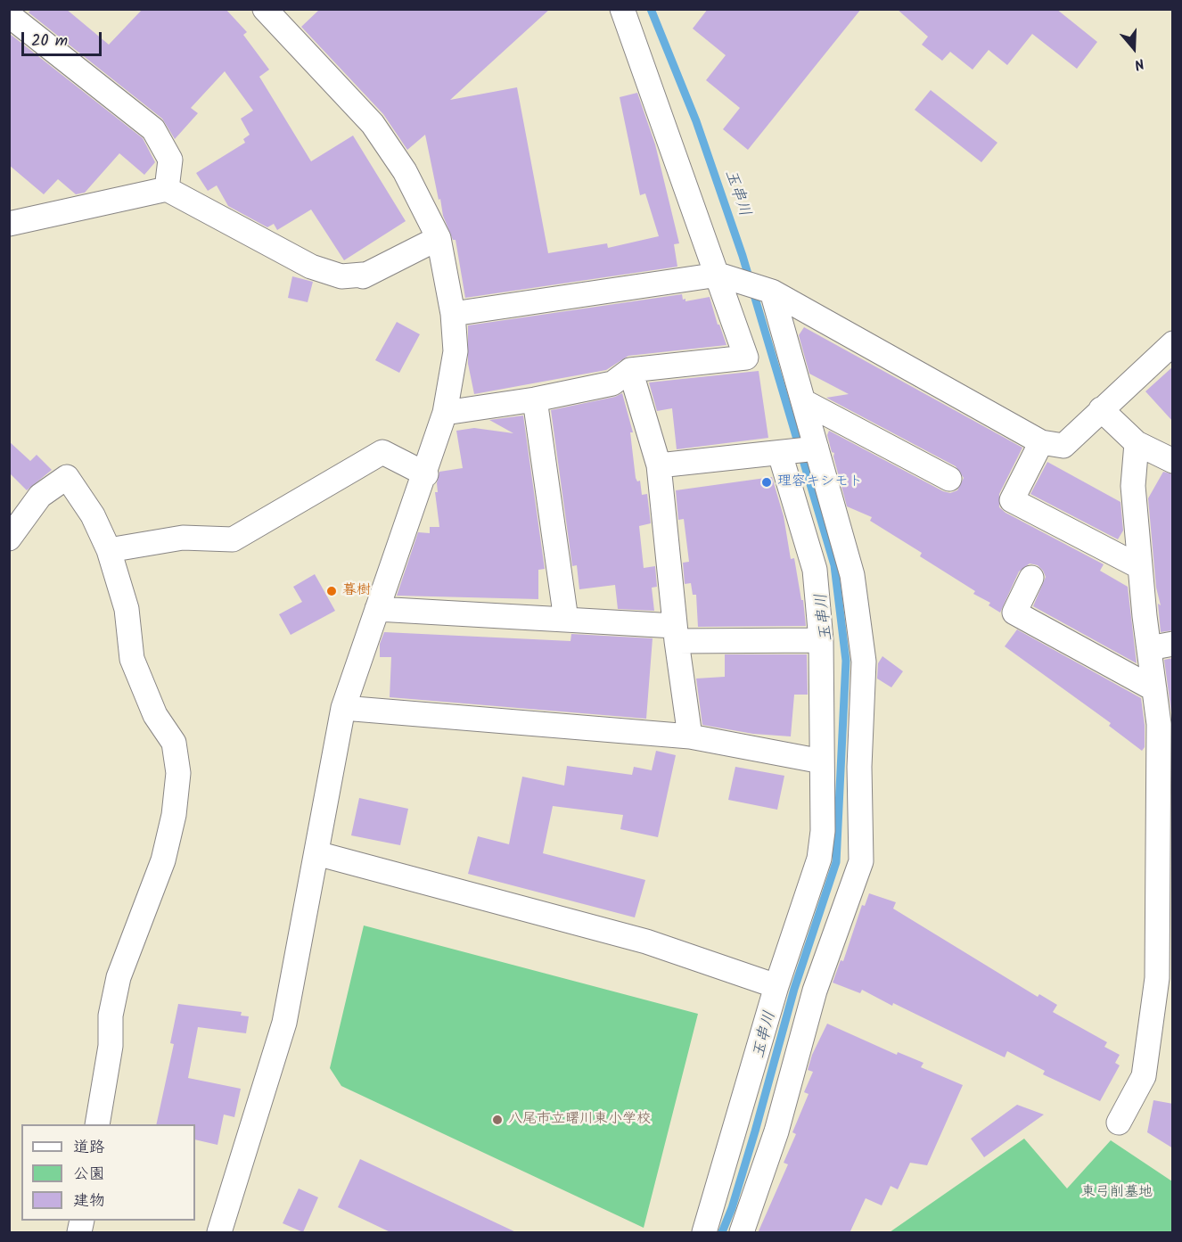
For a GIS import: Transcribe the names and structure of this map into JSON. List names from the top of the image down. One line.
{"water":["玉串川"],"parks":["東弓削墓地"],"places":["理容キシモト","暮樹","八尾市立曙川東小学校"],"legend":["道路","公園","建物"],"scale_bar":"20 m","north":"bottom"}
